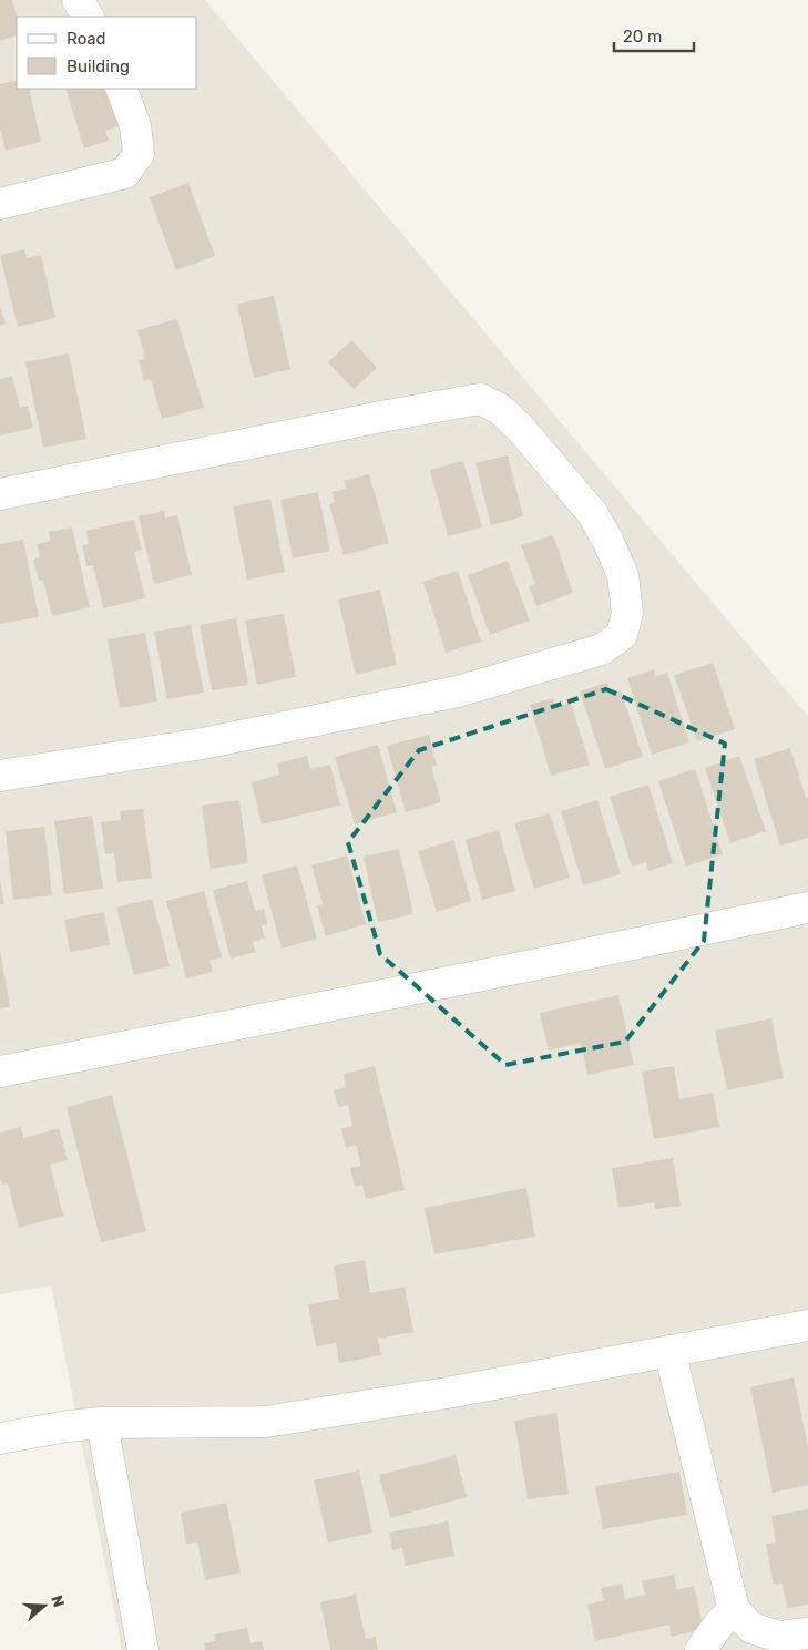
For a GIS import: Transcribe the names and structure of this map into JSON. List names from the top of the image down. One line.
{"legend":["Road","Building"],"scale_bar":"20 m","north":"right"}
